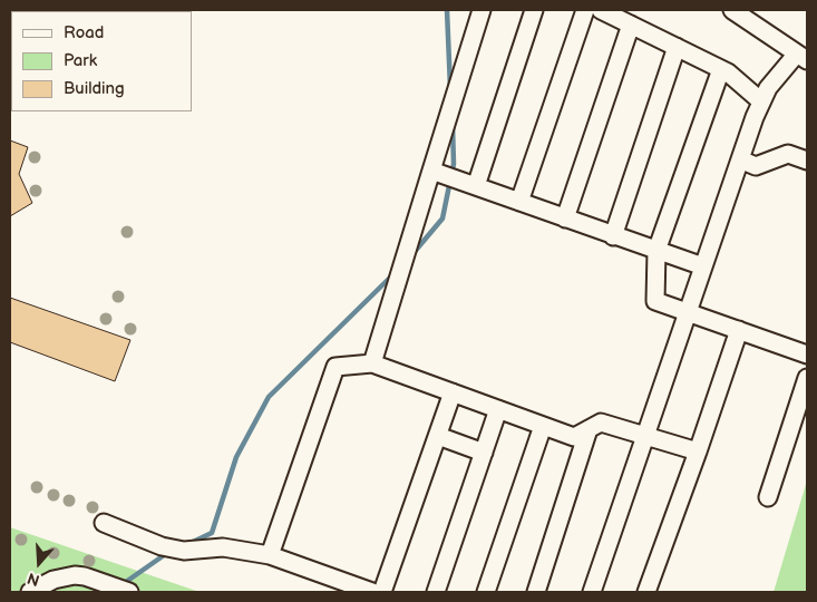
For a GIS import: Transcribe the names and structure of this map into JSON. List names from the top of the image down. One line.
{"legend":["Road","Park","Building"],"north":"bottom"}
